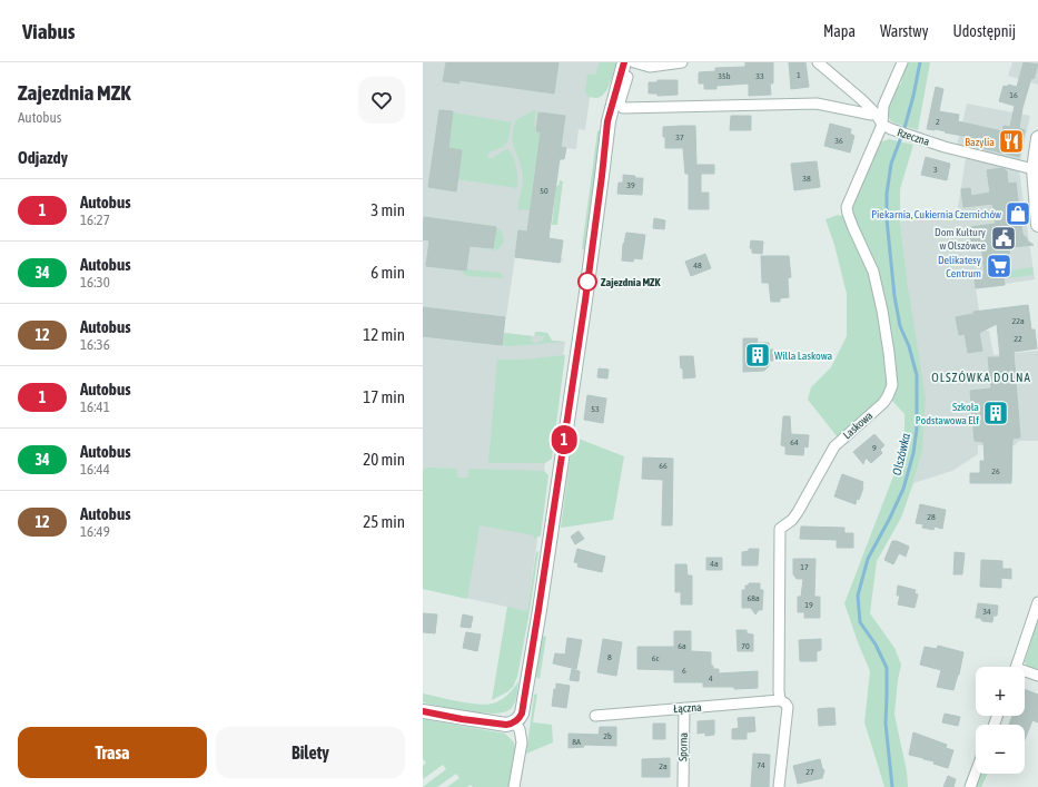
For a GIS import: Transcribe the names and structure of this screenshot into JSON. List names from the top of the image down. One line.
{"streets":{"street":["Rzeczna","Laskowa","Łączna","Sporna"]},"crossings":[["Rzeczna","Laskowa"],["Laskowa","Łączna"],["Łączna","Sporna"]],"districts":["OLSZÓWKA DOLNA"],"water":["Olszówka"],"places":{"restaurant":["Bazylia"],"shop":["Piekarnia, Cukiernia Czernichów"],"public building":["Dom Kultury w Olszówce"],"supermarket":["Delikatesy Centrum"],"other":["Zajezdnia MZK"],"building":["Willa Laskowa","Szkoła Podstawowa Elf"]},"lines":["bus line 1"],"house_numbers":["1","35b","33","16","2","37","36","3","38","39","50","48","22a","22","53","64","9","66","26","28","4a","17","68a","19","34","6a","70","8","6c","6","4","2b","8A","74","2a","27"],"page":{"header":"Viabus","nav":["Mapa","Warstwy","Udostępnij"],"heading":[["Zajezdnia MZK","Autobus"],"Odjazdy"],"on_map":"1","list":[{"mark":"1","name":"Autobus","note":"16:27","value":"3 min"},{"mark":"34","name":"Autobus","note":"16:30","value":"6 min"},{"mark":"12","name":"Autobus","note":"16:36","value":"12 min"},{"mark":"1","name":"Autobus","note":"16:41","value":"17 min"},{"mark":"34","name":"Autobus","note":"16:44","value":"20 min"},{"mark":"12","name":"Autobus","note":"16:49","value":"25 min"}],"map_buttons":["+","−"],"buttons":["Trasa","Bilety"]}}
